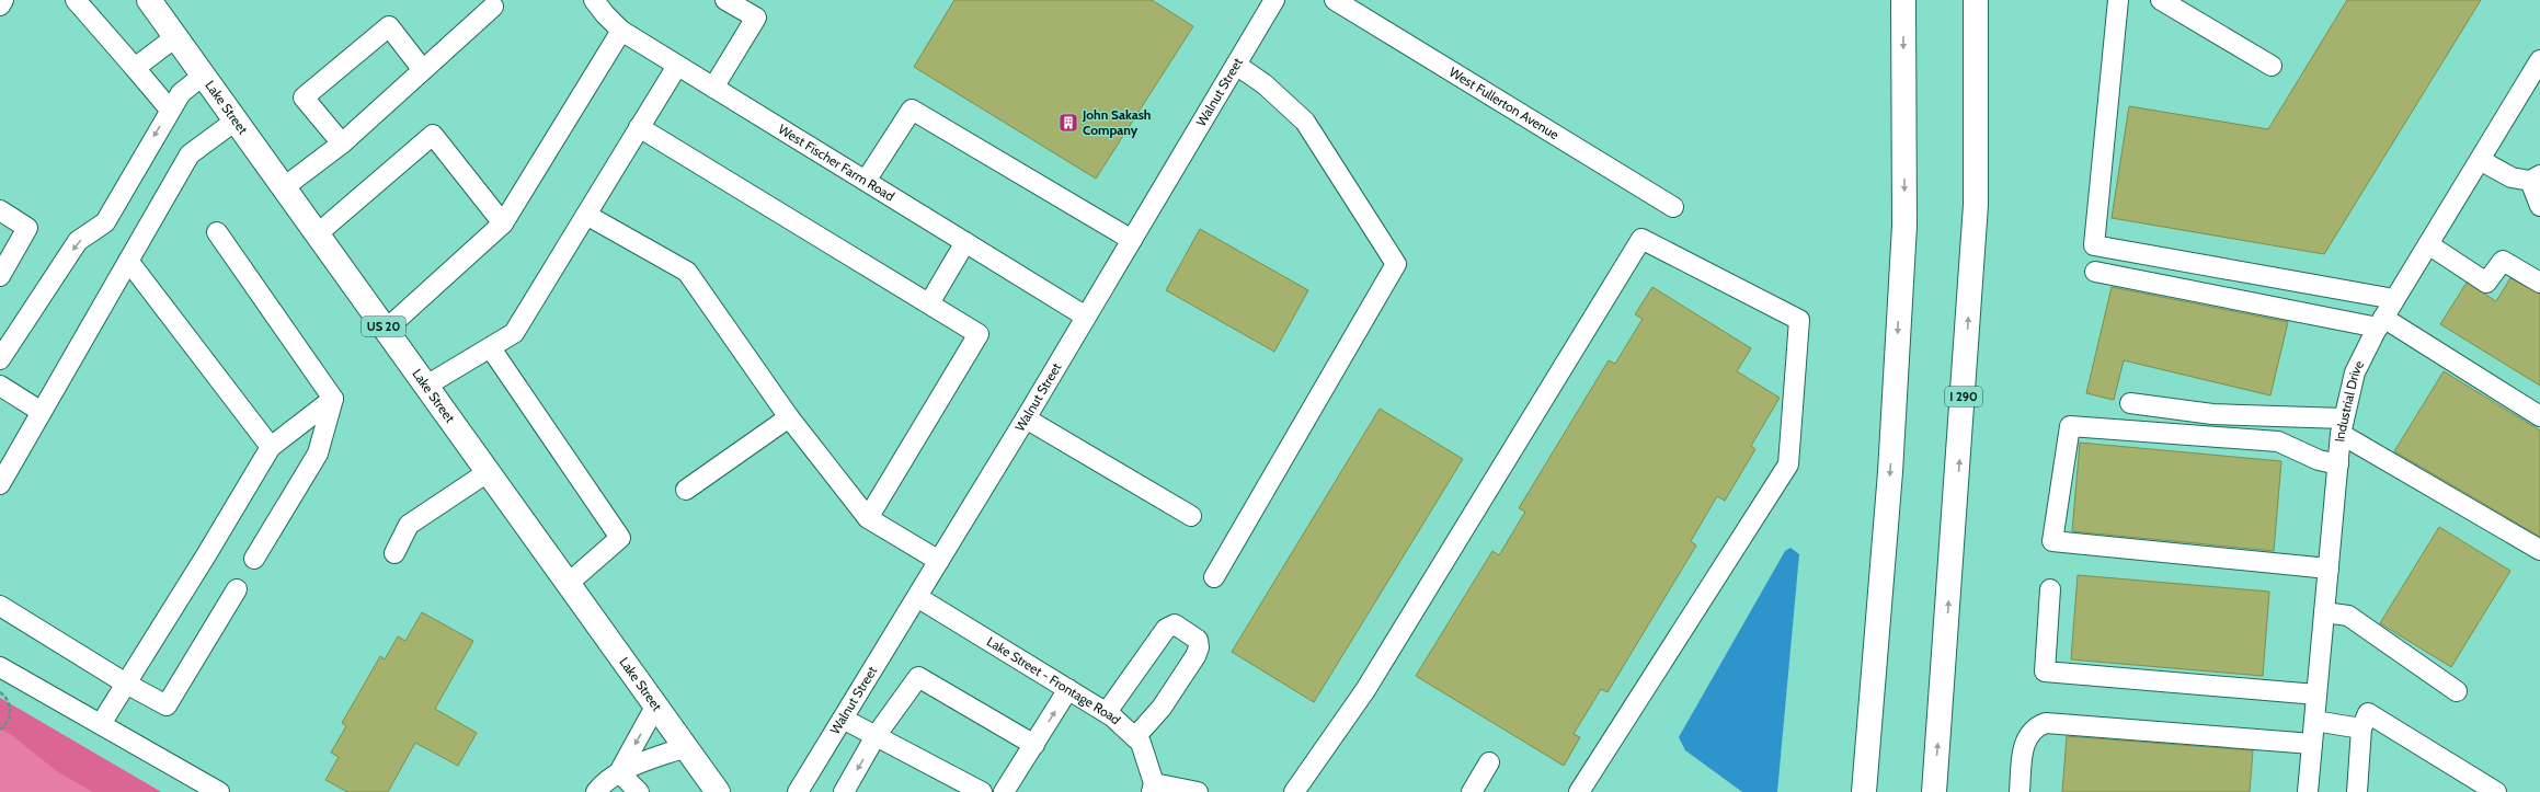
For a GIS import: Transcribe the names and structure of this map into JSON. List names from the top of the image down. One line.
{"streets":{"main road":["Lake Street","US 20","I 290"],"street":["Walnut Street","West Fullerton Avenue","West Fischer Farm Road","Industrial Drive","Lake Street - Frontage Road"]},"crossings":[["Walnut Street","West Fischer Farm Road"],["Walnut Street","Lake Street - Frontage Road"]],"places":{"building":["John Sakash Company"]}}
